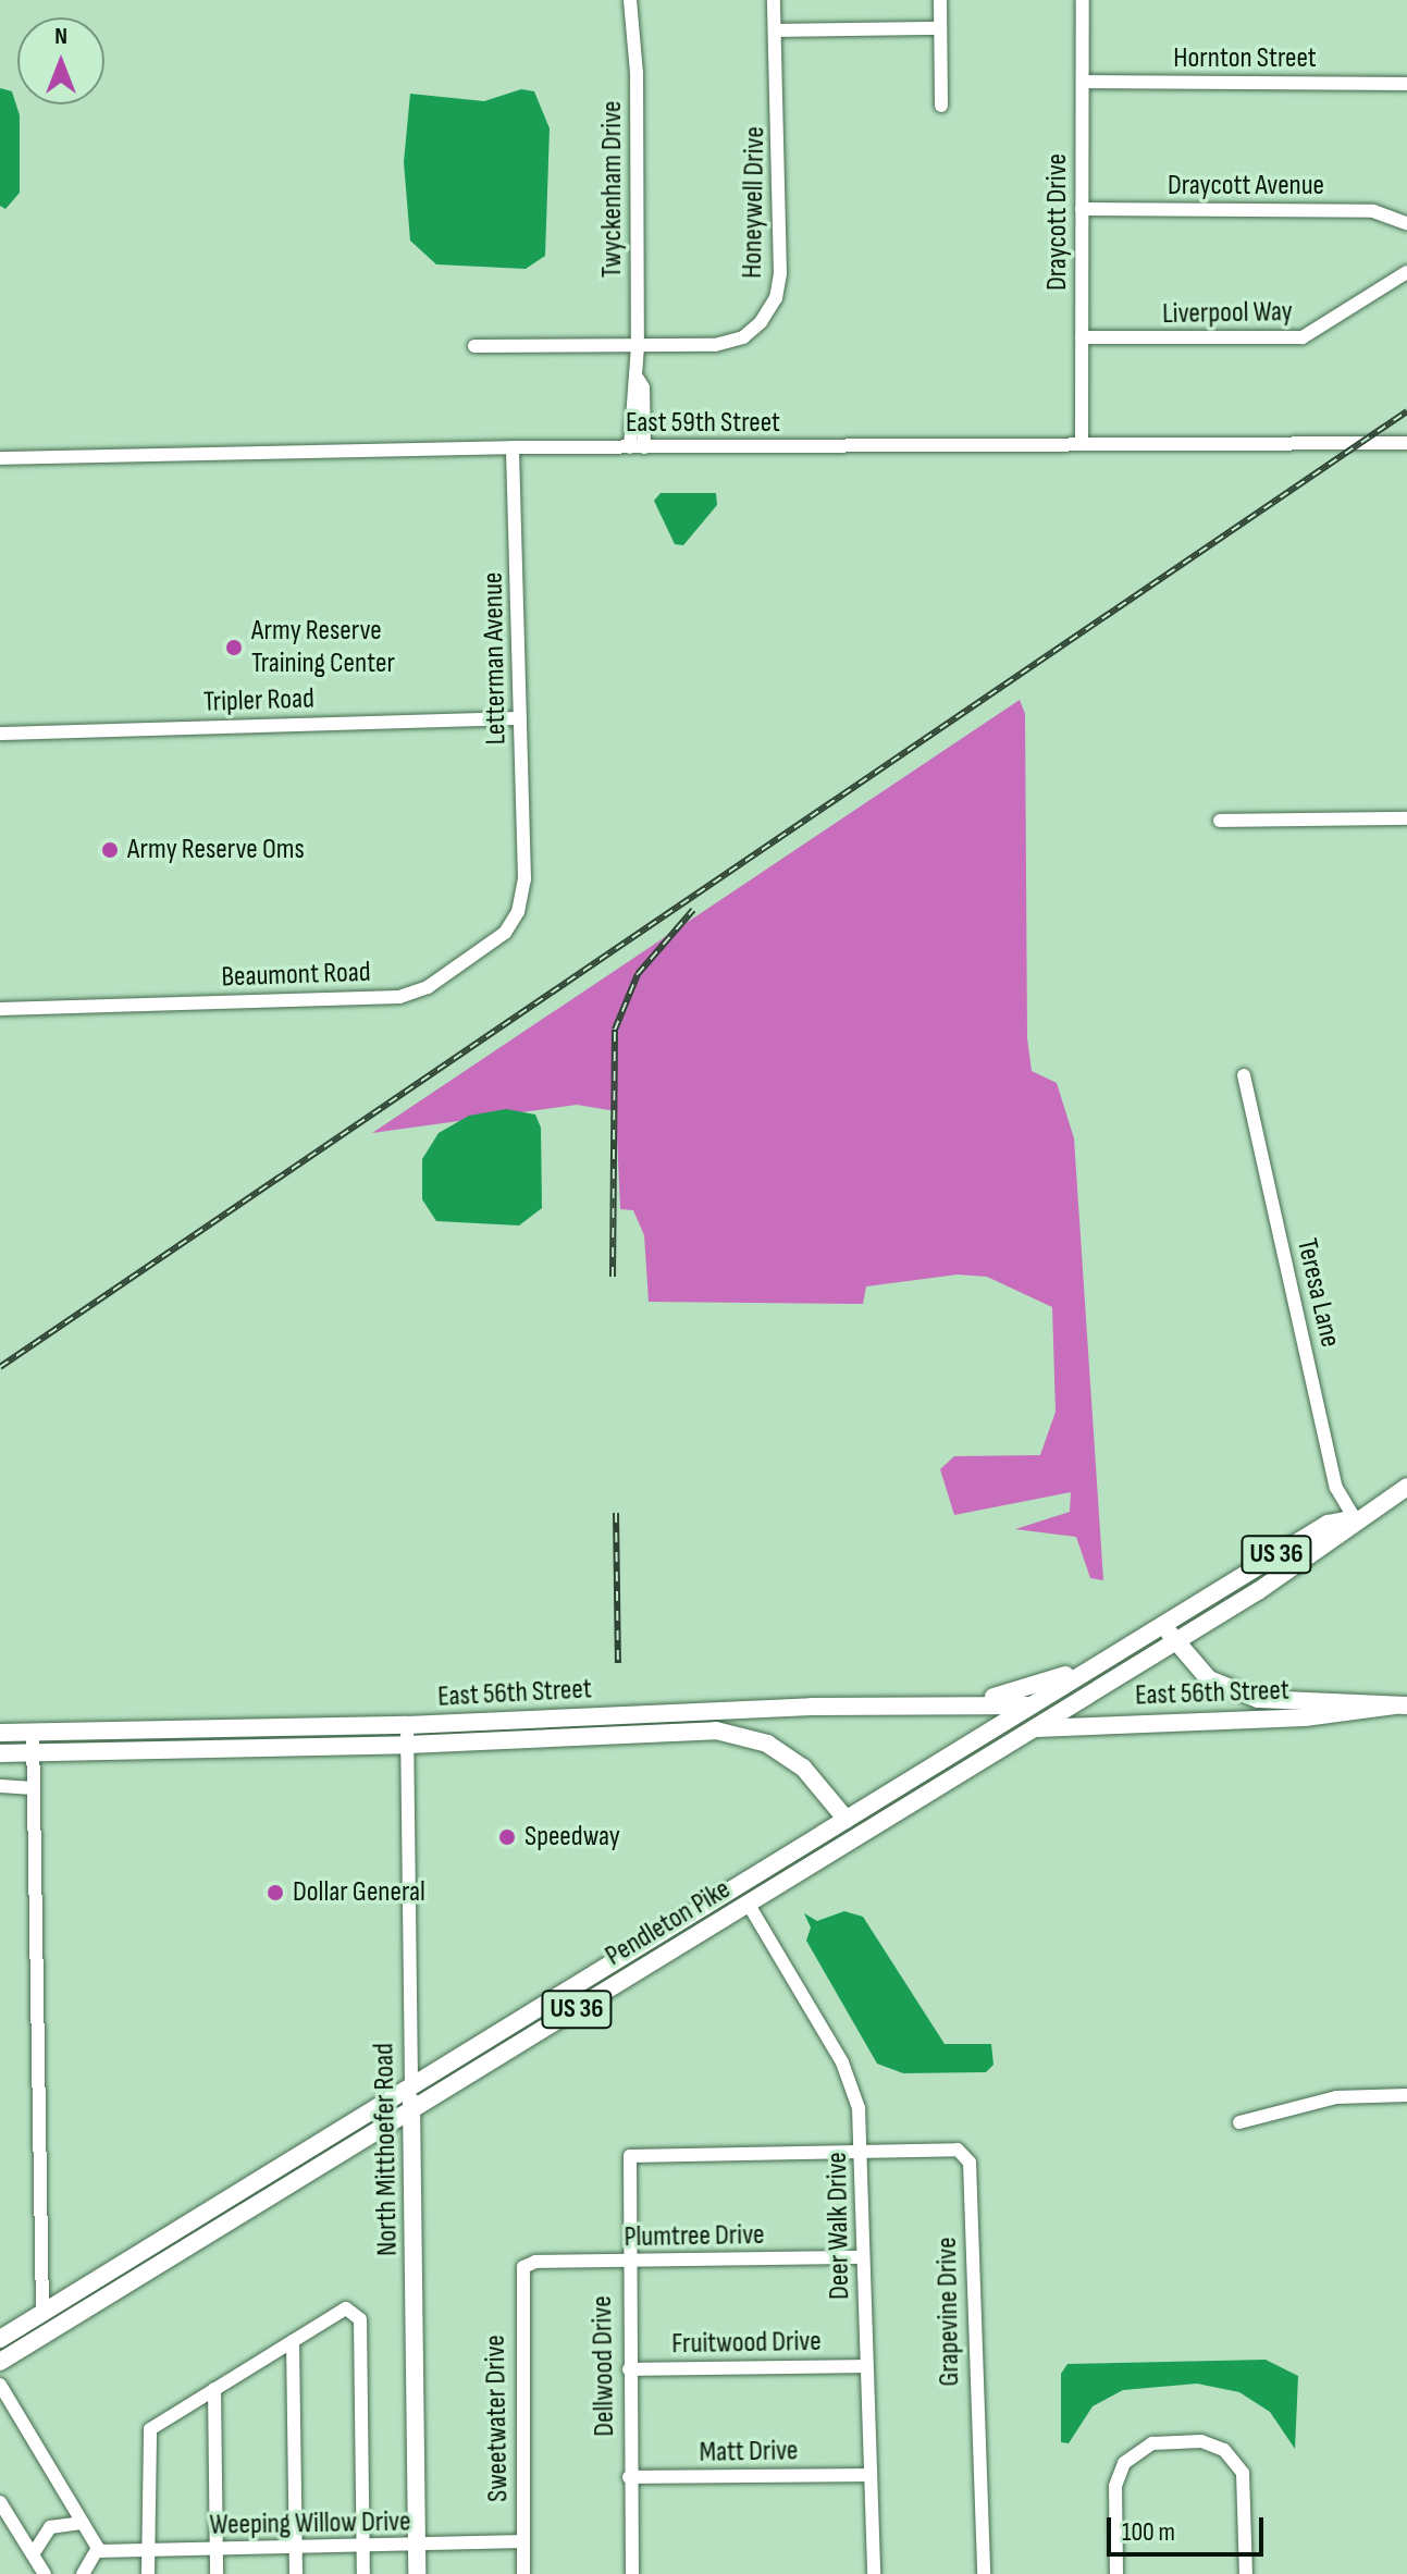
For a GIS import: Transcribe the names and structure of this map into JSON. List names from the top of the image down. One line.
{"streets":{"main road":["US 36","East 56th Street","Pendleton Pike","North Mitthoefer Road"],"street":["Hornton Street","Draycott Avenue","Twyckenham Drive","Honeywell Drive","Draycott Drive","Liverpool Way","East 59th Street","Letterman Avenue","Tripler Road","Beaumont Road","Teresa Lane","Deer Walk Drive","Plumtree Drive","Grapevine Drive","Fruitwood Drive","Dellwood Drive","Sweetwater Drive","Matt Drive","Weeping Willow Drive"]},"crossings":[["Hornton Street","Draycott Drive"],["Draycott Avenue","Draycott Drive"],["Twyckenham Drive","Honeywell Drive"],["Twyckenham Drive","East 59th Street"],["Draycott Drive","Liverpool Way"],["Draycott Drive","East 59th Street"],["East 59th Street","Letterman Avenue"],["Letterman Avenue","Tripler Road"],["Letterman Avenue","Beaumont Road"],["Teresa Lane","Pendleton Pike"],["East 56th Street","Pendleton Pike"],["East 56th Street","North Mitthoefer Road"],["Pendleton Pike","North Mitthoefer Road"],["Pendleton Pike","Deer Walk Drive"],["North Mitthoefer Road","Weeping Willow Drive"],["Deer Walk Drive","Plumtree Drive"],["Deer Walk Drive","Grapevine Drive"],["Deer Walk Drive","Fruitwood Drive"],["Deer Walk Drive","Matt Drive"],["Plumtree Drive","Dellwood Drive"],["Plumtree Drive","Sweetwater Drive"],["Grapevine Drive","Dellwood Drive"],["Fruitwood Drive","Dellwood Drive"],["Dellwood Drive","Matt Drive"],["Sweetwater Drive","Weeping Willow Drive"]],"places":["Army Reserve Training Center","Army Reserve Oms","Speedway","Dollar General"],"scale_bar":"100 m","north":"top"}
